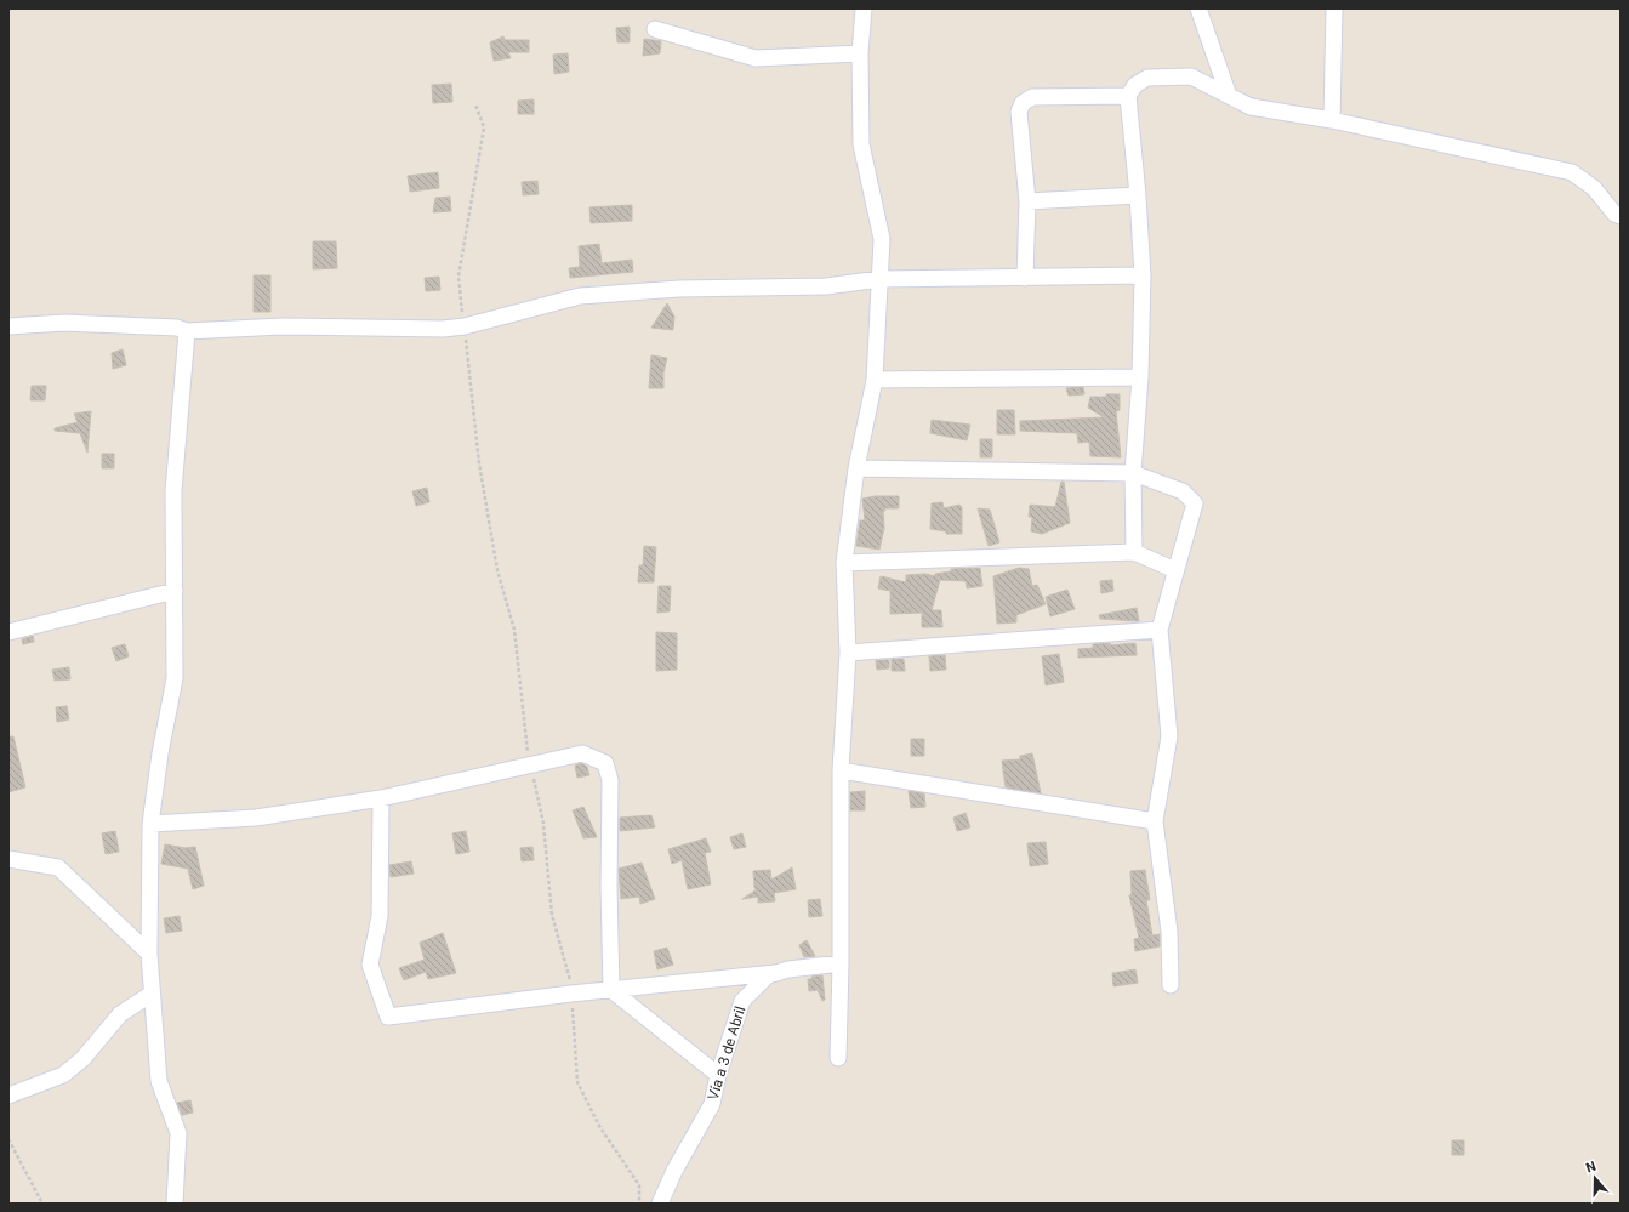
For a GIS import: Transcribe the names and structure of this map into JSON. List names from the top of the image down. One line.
{"streets":{"street":["Vía a 3 de Abril"]},"north":"top"}
